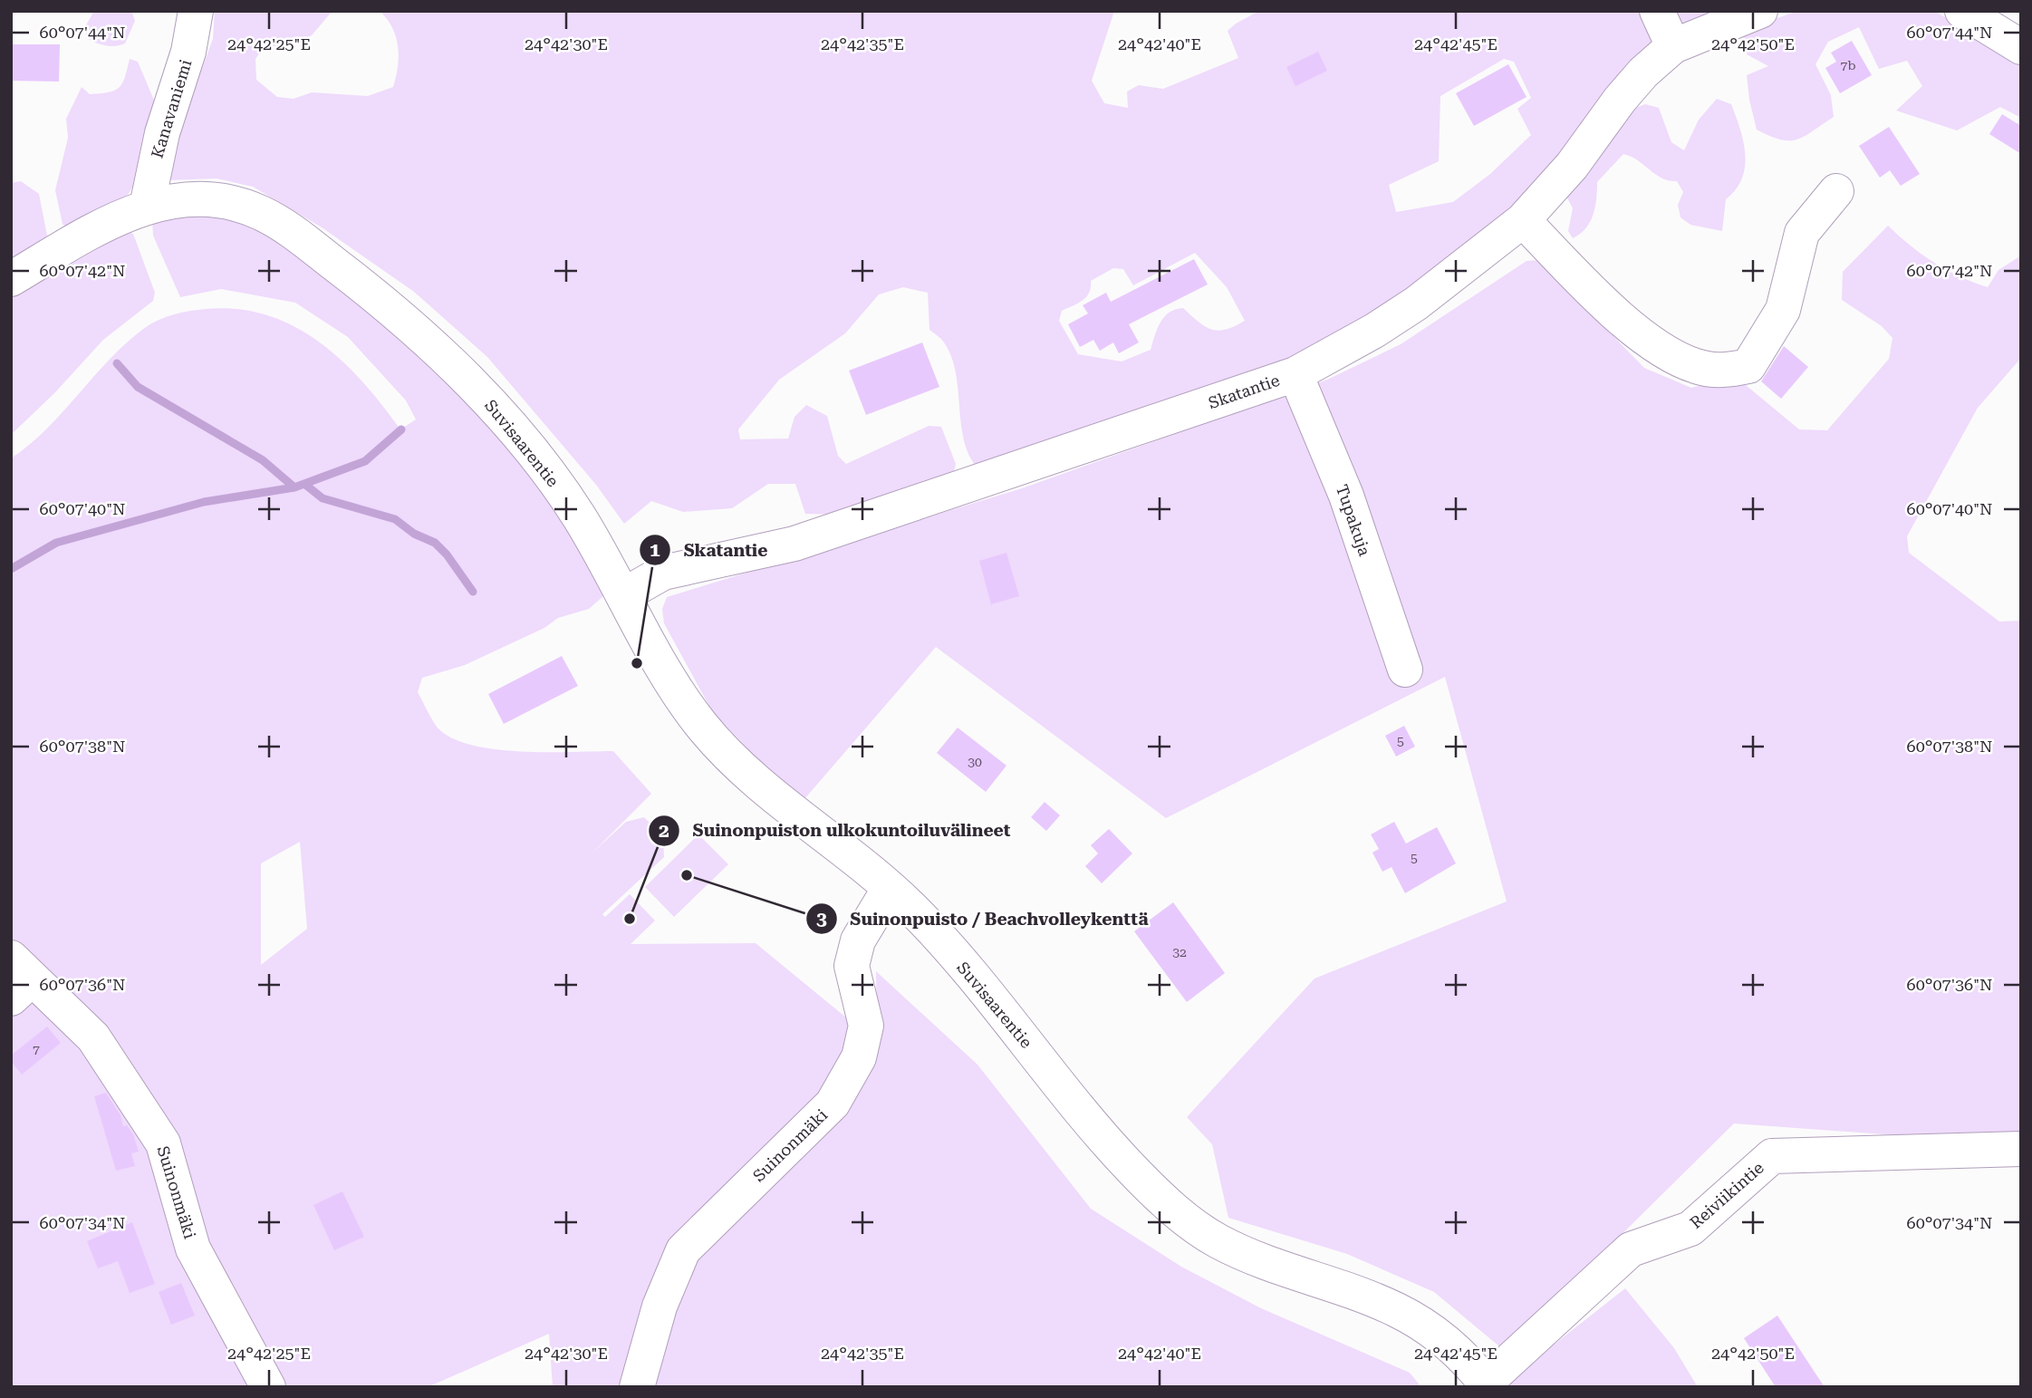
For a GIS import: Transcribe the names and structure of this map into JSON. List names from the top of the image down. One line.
{"streets":{"street":["Kanavaniemi","Skatantie","Suvisaarentie","Tupakuja","Suinonmäki","Reiviikintie"]},"crossings":[["Kanavaniemi","Suvisaarentie"],["Skatantie","Suvisaarentie"],["Skatantie","Tupakuja"],["Suvisaarentie","Suinonmäki"],["Suvisaarentie","Reiviikintie"]],"places":["Skatantie","Suinonpuisto / Beachvolleykenttä","Suinonpuiston ulkokuntoiluvälineet"],"house_numbers":["7b","5","30","5","32","7"],"coordinates":["60°07'44\"N","24°42'25\"E","24°42'30\"E","24°42'35\"E","24°42'40\"E","24°42'45\"E","24°42'50\"E","60°07'42\"N","60°07'40\"N","60°07'38\"N","60°07'36\"N","60°07'34\"N"]}
